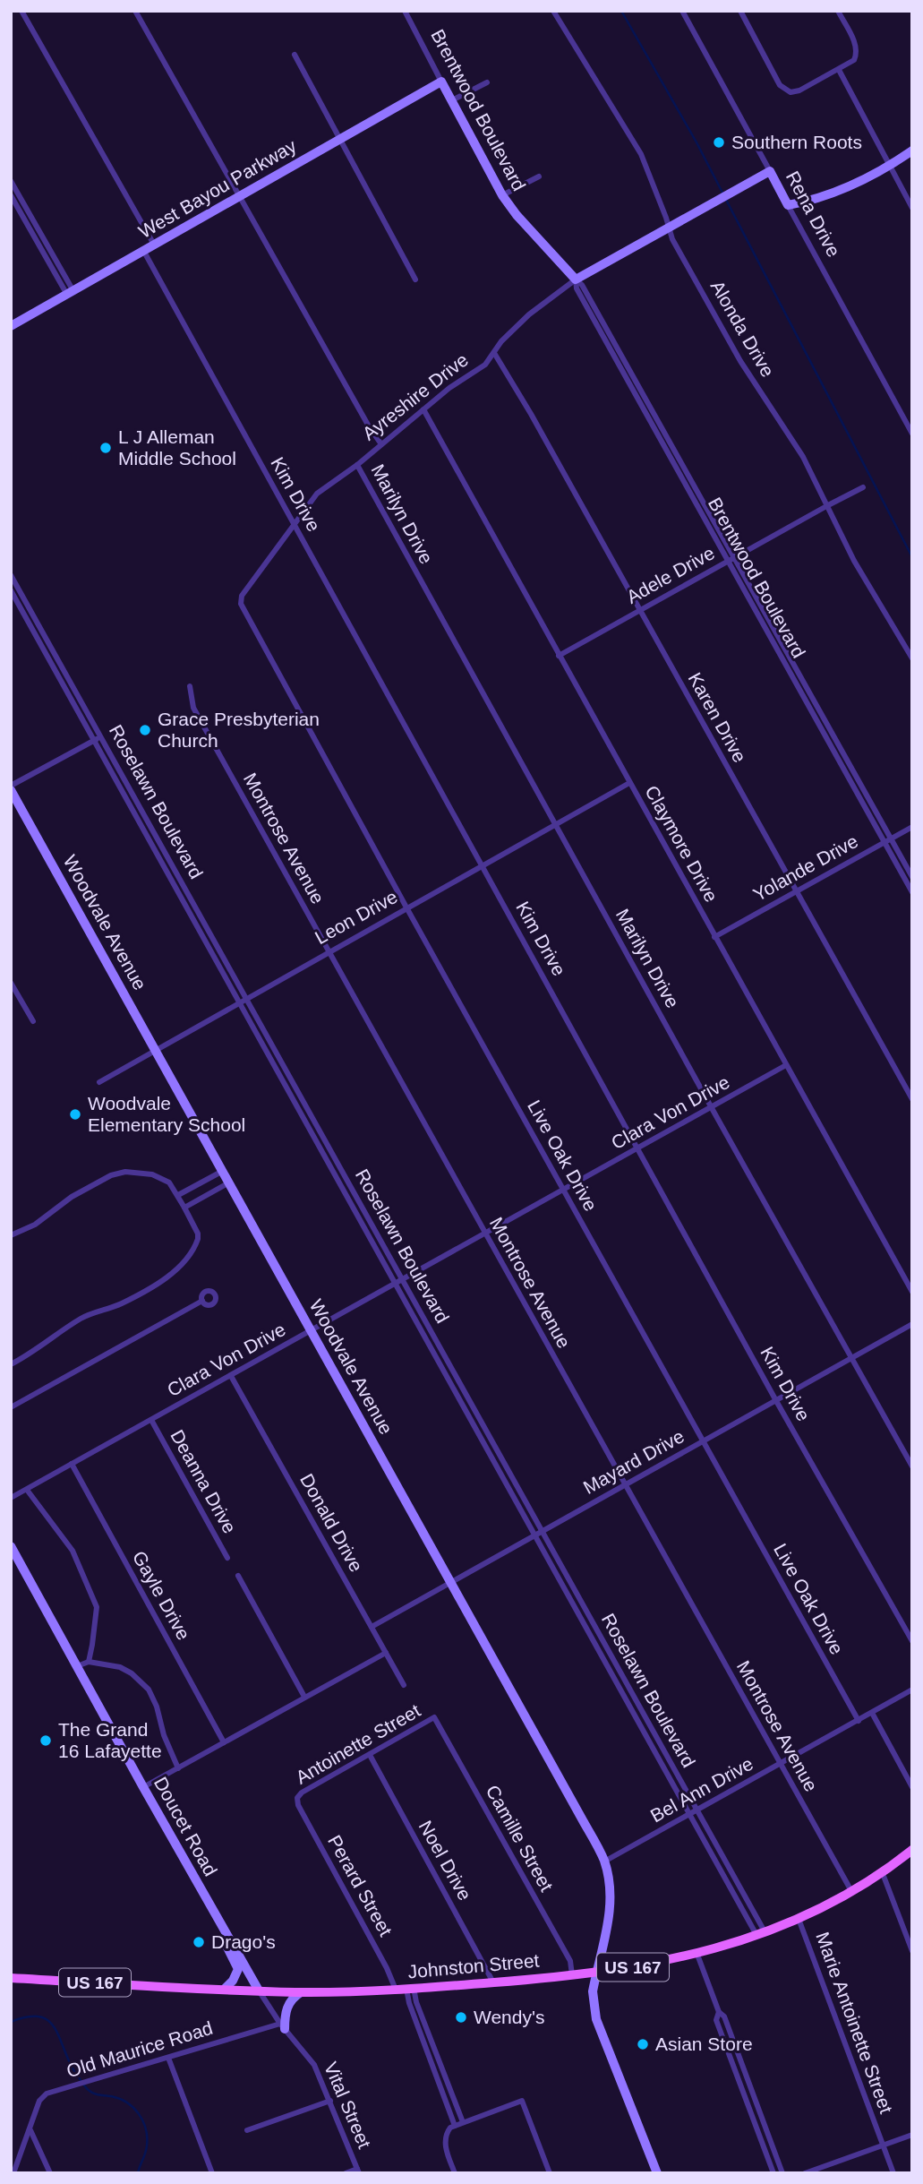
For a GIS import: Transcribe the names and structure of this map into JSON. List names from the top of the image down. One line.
{"streets":{"main road":["Johnston Street","US 167"],"street":["Brentwood Boulevard","West Bayou Parkway","Rena Drive","Alonda Drive","Ayreshire Drive","Kim Drive","Marilyn Drive","Adele Drive","Karen Drive","Roselawn Boulevard","Montrose Avenue","Claymore Drive","Yolande Drive","Leon Drive","Woodvale Avenue","Clara Von Drive","Live Oak Drive","Mayard Drive","Deanna Drive","Donald Drive","Gayle Drive","Antoinette Street","Bel Ann Drive","Doucet Road","Camille Street","Noel Drive","Perard Street","Marie Antoinette Street","Old Maurice Road","Vital Street"]},"crossings":[["Brentwood Boulevard","West Bayou Parkway"],["Brentwood Boulevard","Ayreshire Drive"],["Brentwood Boulevard","Adele Drive"],["Brentwood Boulevard","Yolande Drive"],["West Bayou Parkway","Kim Drive"],["West Bayou Parkway","Marilyn Drive"],["Rena Drive","Ayreshire Drive"],["Alonda Drive","Ayreshire Drive"],["Alonda Drive","Adele Drive"],["Ayreshire Drive","Kim Drive"],["Ayreshire Drive","Marilyn Drive"],["Ayreshire Drive","Karen Drive"],["Ayreshire Drive","Claymore Drive"],["Ayreshire Drive","Live Oak Drive"],["Kim Drive","Leon Drive"],["Kim Drive","Clara Von Drive"],["Kim Drive","Mayard Drive"],["Marilyn Drive","Leon Drive"],["Marilyn Drive","Clara Von Drive"],["Marilyn Drive","Mayard Drive"],["Adele Drive","Karen Drive"],["Adele Drive","Claymore Drive"],["Karen Drive","Yolande Drive"],["Roselawn Boulevard","Leon Drive"],["Roselawn Boulevard","Clara Von Drive"],["Roselawn Boulevard","Mayard Drive"],["Roselawn Boulevard","Bel Ann Drive"],["Roselawn Boulevard","Johnston Street"],["Montrose Avenue","Leon Drive"],["Montrose Avenue","Clara Von Drive"],["Montrose Avenue","Mayard Drive"],["Montrose Avenue","Bel Ann Drive"],["Montrose Avenue","Johnston Street"],["Claymore Drive","Yolande Drive"],["Claymore Drive","Leon Drive"],["Claymore Drive","Clara Von Drive"],["Leon Drive","Woodvale Avenue"],["Leon Drive","Live Oak Drive"],["Woodvale Avenue","Clara Von Drive"],["Woodvale Avenue","Mayard Drive"],["Woodvale Avenue","Bel Ann Drive"],["Woodvale Avenue","Johnston Street"],["Clara Von Drive","Live Oak Drive"],["Clara Von Drive","Deanna Drive"],["Clara Von Drive","Donald Drive"],["Clara Von Drive","Gayle Drive"],["Live Oak Drive","Mayard Drive"],["Live Oak Drive","Bel Ann Drive"],["Mayard Drive","Donald Drive"],["Antoinette Street","Camille Street"],["Antoinette Street","Noel Drive"],["Antoinette Street","Perard Street"],["Doucet Road","Johnston Street"],["Doucet Road","Vital Street"],["Camille Street","Johnston Street"],["Noel Drive","Johnston Street"],["Perard Street","Johnston Street"],["Johnston Street","Marie Antoinette Street"],["Johnston Street","Vital Street"],["Old Maurice Road","Vital Street"]],"places":["Southern Roots","L J Alleman Middle School","Grace Presbyterian Church","Woodvale Elementary School","The Grand 16 Lafayette","Drago's","Wendy's","Asian Store"]}
